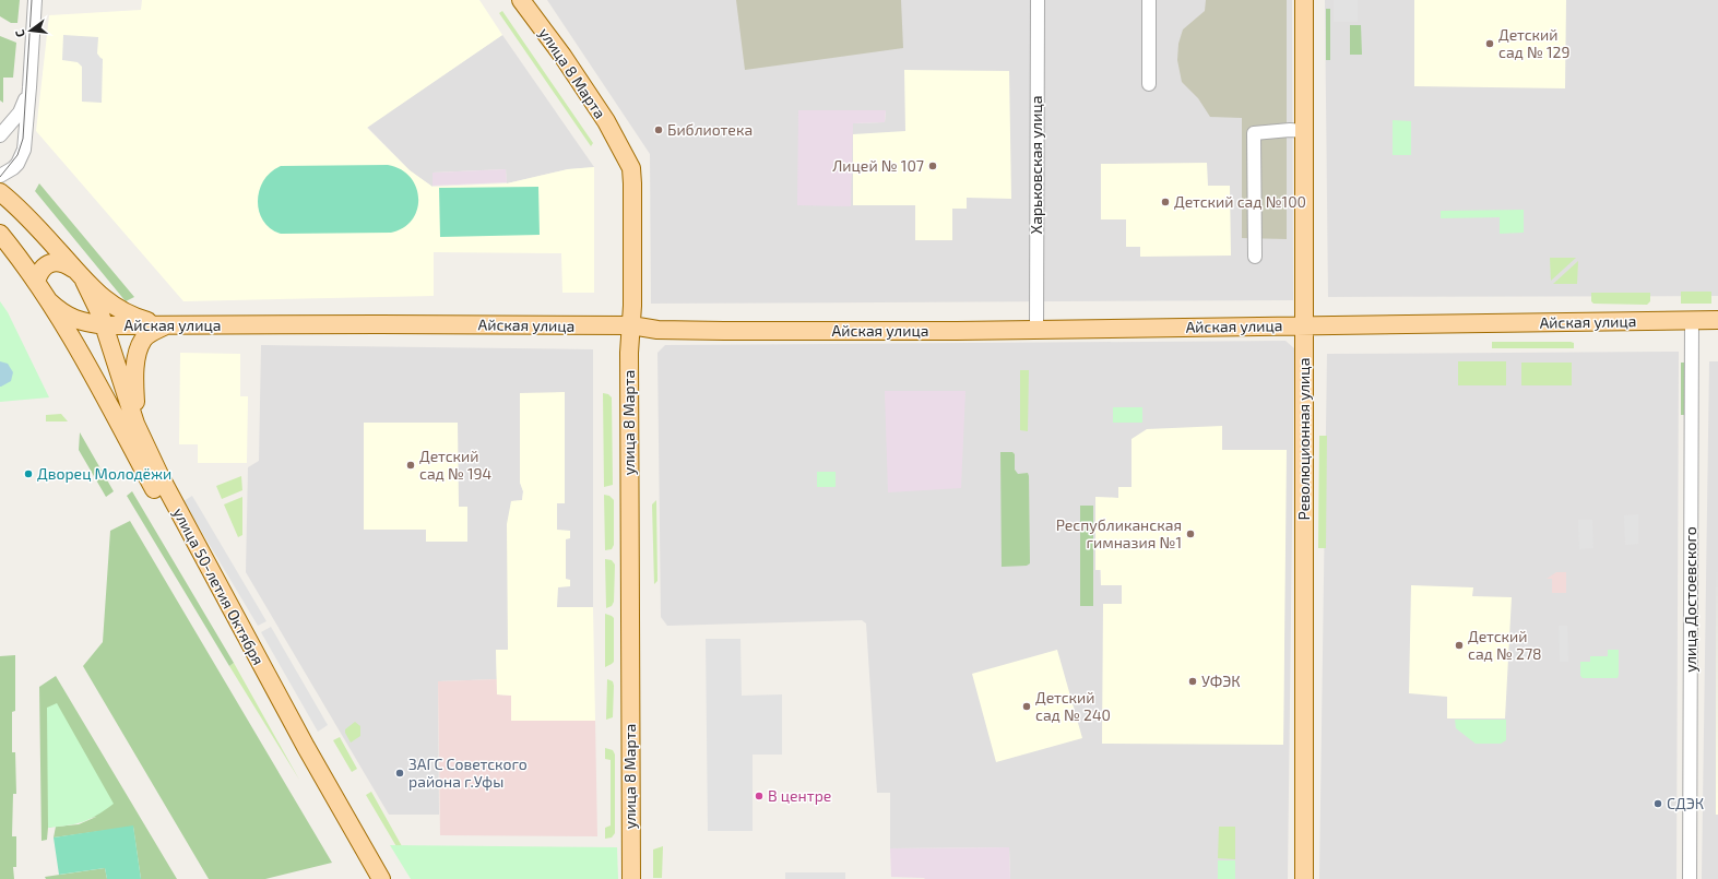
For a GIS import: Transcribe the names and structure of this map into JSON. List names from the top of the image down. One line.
{"streets":{"main road":["улица 8 Марта","Айская улица","Революционная улица","улица 50-летия Октября"],"street":["Харьковская улица","улица Достоевского"]},"crossings":[["улица 8 Марта","Айская улица"],["Харьковская улица","Айская улица"],["Айская улица","Революционная улица"],["Айская улица","улица 50-летия Октября"],["Айская улица","улица Достоевского"]],"places":["Детский сад № 129","Библиотека","Лицей № 107","Детский сад №100","Детский сад № 194","Дворец Молодёжи","Республиканская гимназия №1","Детский сад № 278","УФЭК","Детский сад № 240","ЗАГС Советского района г.Уфы","В центре","СДЭК"],"north":"left"}
